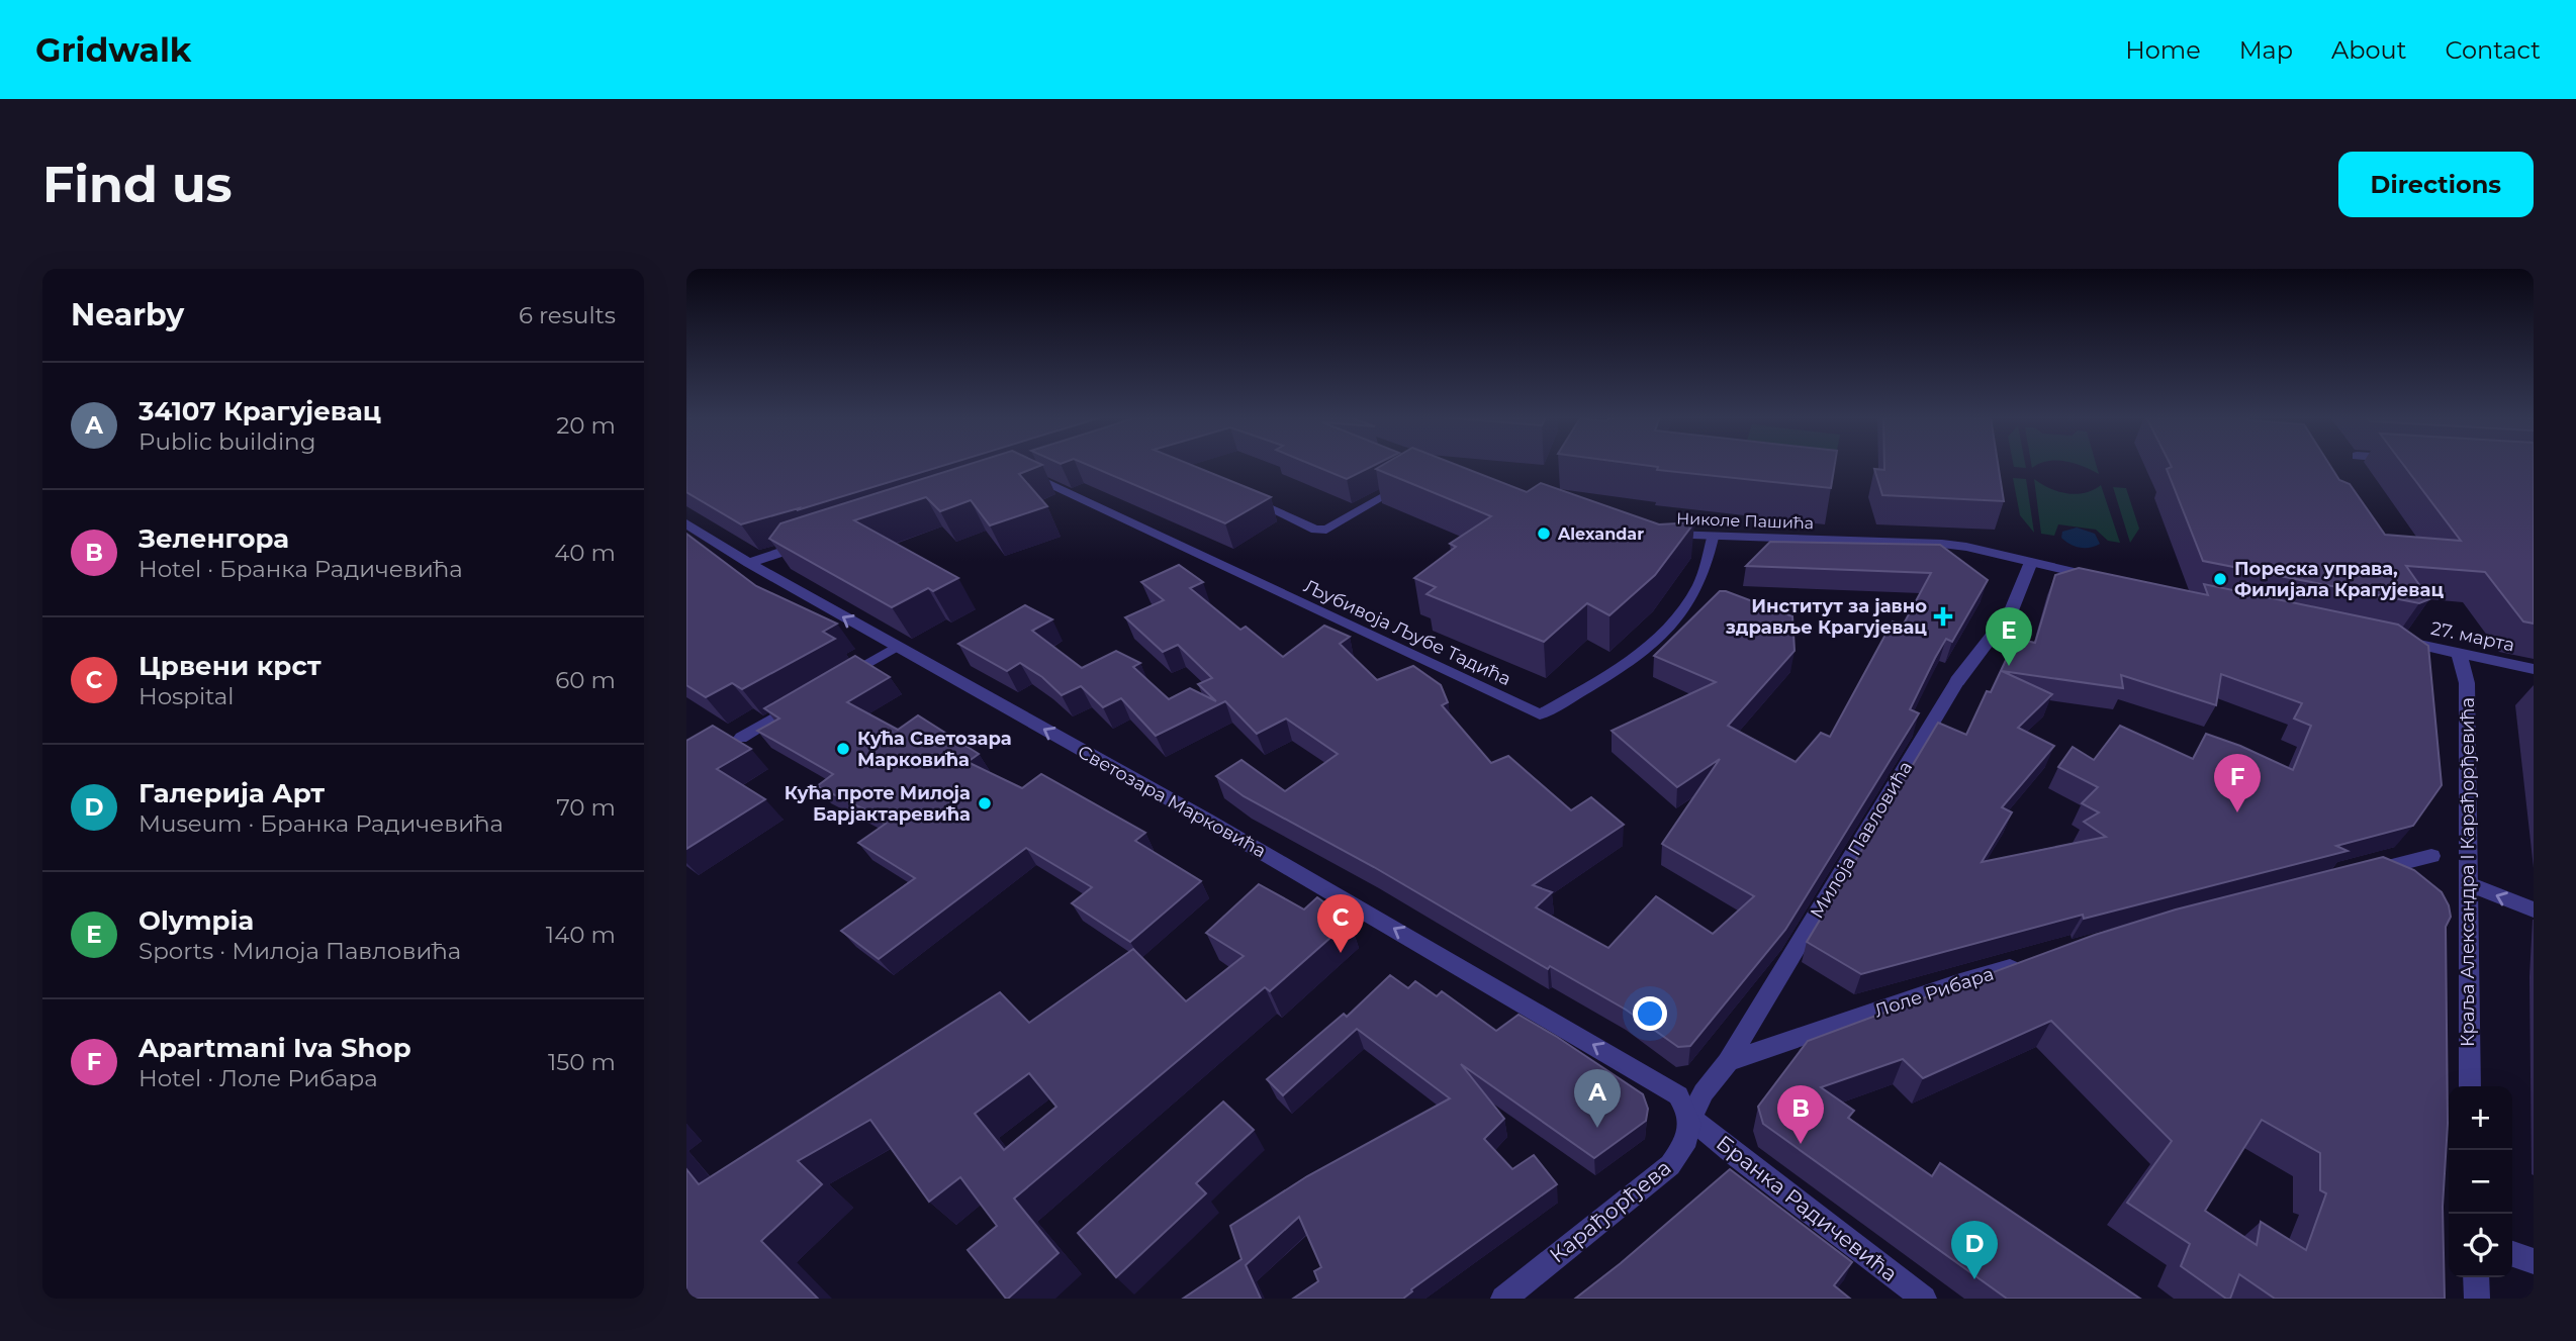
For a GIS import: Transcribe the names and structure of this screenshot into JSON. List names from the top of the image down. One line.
{"streets":{"street":["Николе Пашића","27. марта","Светозара Марковића","Милоја Павловића","Краља Александра I Карађорђевића","Лоле Рибара","Бранка Радичевића","Карађорђева"],"lane":["Љубивоја Љубе Тадића"]},"crossings":[["Николе Пашића","Љубивоја Љубе Тадића"],["Николе Пашића","Милоја Павловића"],["27. марта","Краља Александра I Карађорђевића"],["Светозара Марковића","Милоја Павловића"],["Светозара Марковића","Бранка Радичевића"],["Светозара Марковића","Карађорђева"],["Милоја Павловића","Лоле Рибара"],["Милоја Павловића","Бранка Радичевића"],["Милоја Павловића","Карађорђева"],["Бранка Радичевића","Карађорђева"]],"one_way":["Светозара Марковића"],"places":{"other":["Alexandar","Пореска управа, Филијала Крагујевац","Кућа Светозара Марковића","Кућа проте Милоја Барјактаревића"],"health":["Институт за јавно здравље Крагујевац"]},"page":{"header":"Gridwalk","nav":["Home","Map","About","Contact"],"buttons":"Directions","title":"Find us","heading":["Nearby","6 results"],"list":[{"mark":"A","name":"34107 Крагујевац","note":"Public building","value":"20 m"},{"mark":"B","name":"Зеленгора","note":"Hotel · Бранка Радичевића","value":"40 m"},{"mark":"C","name":"Црвени крст","note":"Hospital","value":"60 m"},{"mark":"D","name":"Галерија Арт","note":"Museum · Бранка Радичевића","value":"70 m"},{"mark":"E","name":"Olympia","note":"Sports · Милоја Павловића","value":"140 m"},{"mark":"F","name":"Apartmani Iva Shop","note":"Hotel · Лоле Рибара","value":"150 m"}],"pins":["E","F","C","A","B","D"],"map_buttons":["+","−"]}}
